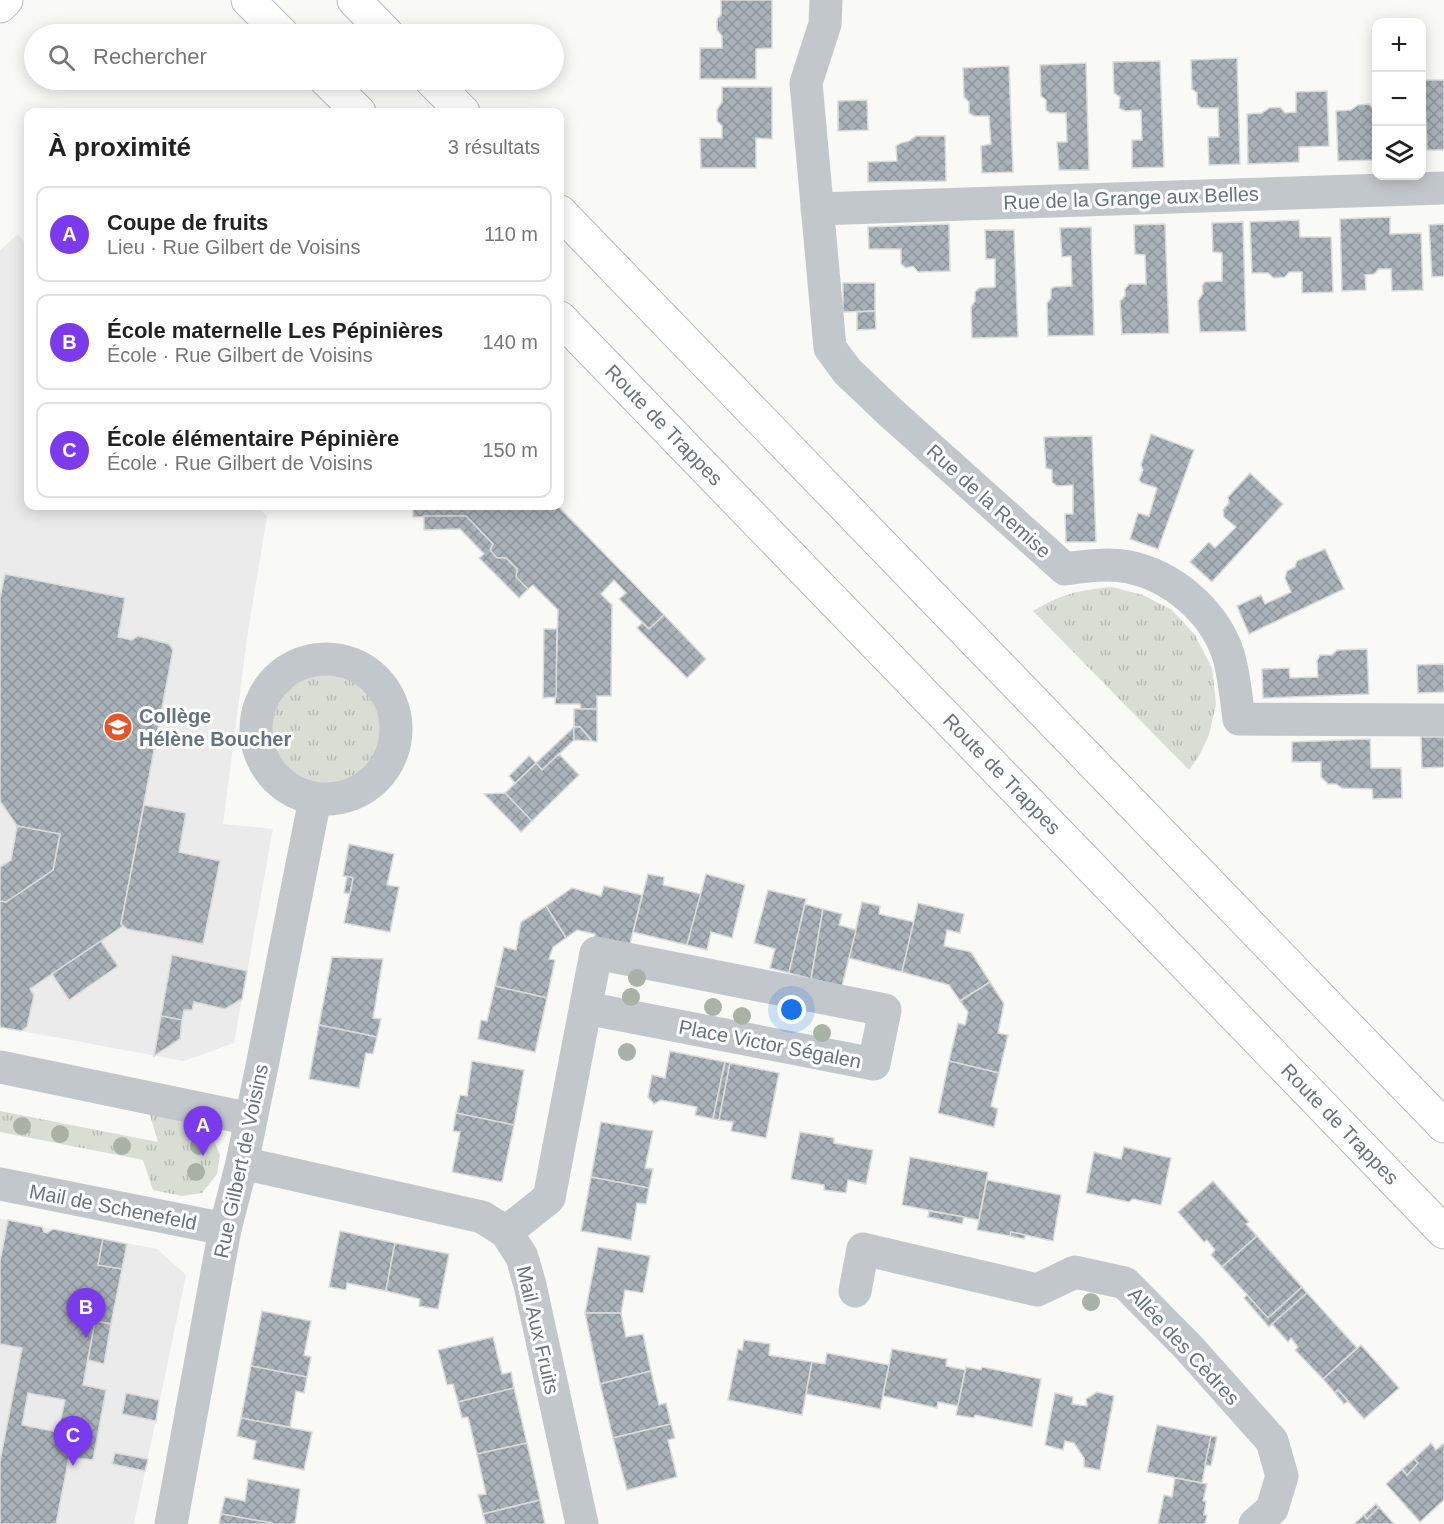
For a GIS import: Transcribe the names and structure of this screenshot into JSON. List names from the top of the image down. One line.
{"streets":{"main road":["Route de Trappes"],"street":["Rue de la Grange aux Belles","Rue de la Remise","Place Victor Ségalen","Rue Gilbert de Voisins","Mail de Schenefeld","Mail Aux Fruits","Allée des Cèdres"]},"crossings":[["Rue de la Grange aux Belles","Rue de la Remise"],["Place Victor Ségalen","Mail Aux Fruits"],["Rue Gilbert de Voisins","Mail de Schenefeld"],["Rue Gilbert de Voisins","Mail Aux Fruits"]],"places":{"school or university":["Collège Hélène Boucher"]},"page":{"map_buttons":["+","−"],"search":"Rechercher","heading":["À proximité","3 résultats"],"list":[{"mark":"A","name":"Coupe de fruits","note":"Lieu · Rue Gilbert de Voisins","value":"110 m"},{"mark":"B","name":"École maternelle Les Pépinières","note":"École · Rue Gilbert de Voisins","value":"140 m"},{"mark":"C","name":"École élémentaire Pépinière","note":"École · Rue Gilbert de Voisins","value":"150 m"}],"pins":["A","B","C"]}}
